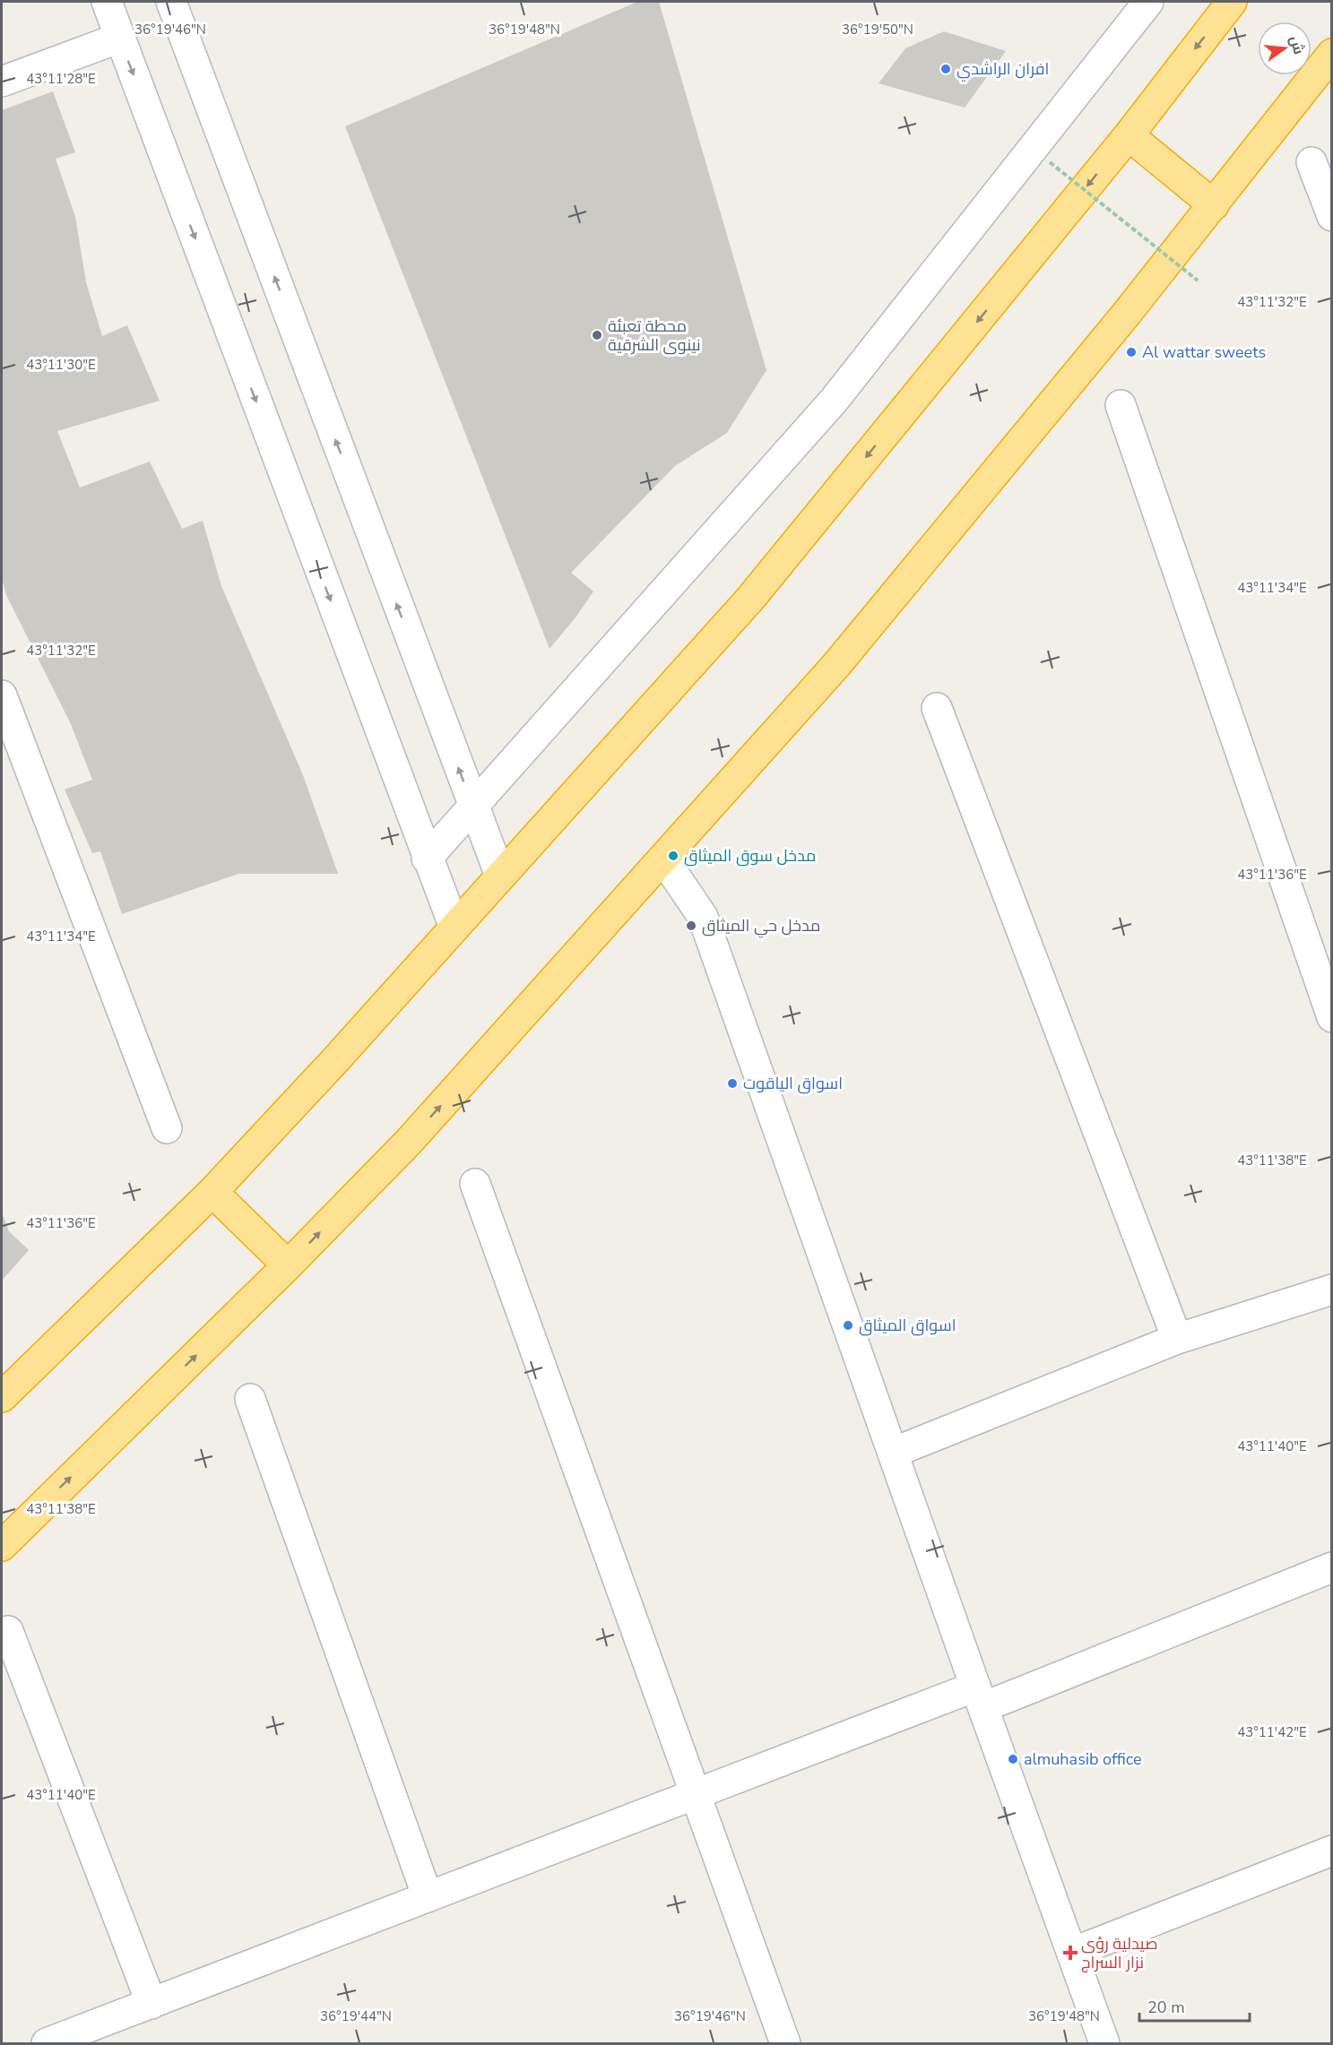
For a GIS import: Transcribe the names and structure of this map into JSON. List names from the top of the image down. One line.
{"places":{"other":["افران الراشدي","محطة تعبئة نينوى الشرقية","Al wattar sweets","مدخل سوق الميثاق","مدخل حي الميثاق","اسواق الياقوت","اسواق الميثاق","almuhasib office"],"health":["صيدلية رؤى نزار السراج"]},"scale_bar":"20 m","north":"right","coordinates":["36°19'46\"N","36°19'48\"N","36°19'50\"N","43°11'28\"E","43°11'32\"E","43°11'30\"E","43°11'34\"E","43°11'36\"E","43°11'38\"E","43°11'40\"E","43°11'42\"E","36°19'44\"N"]}
